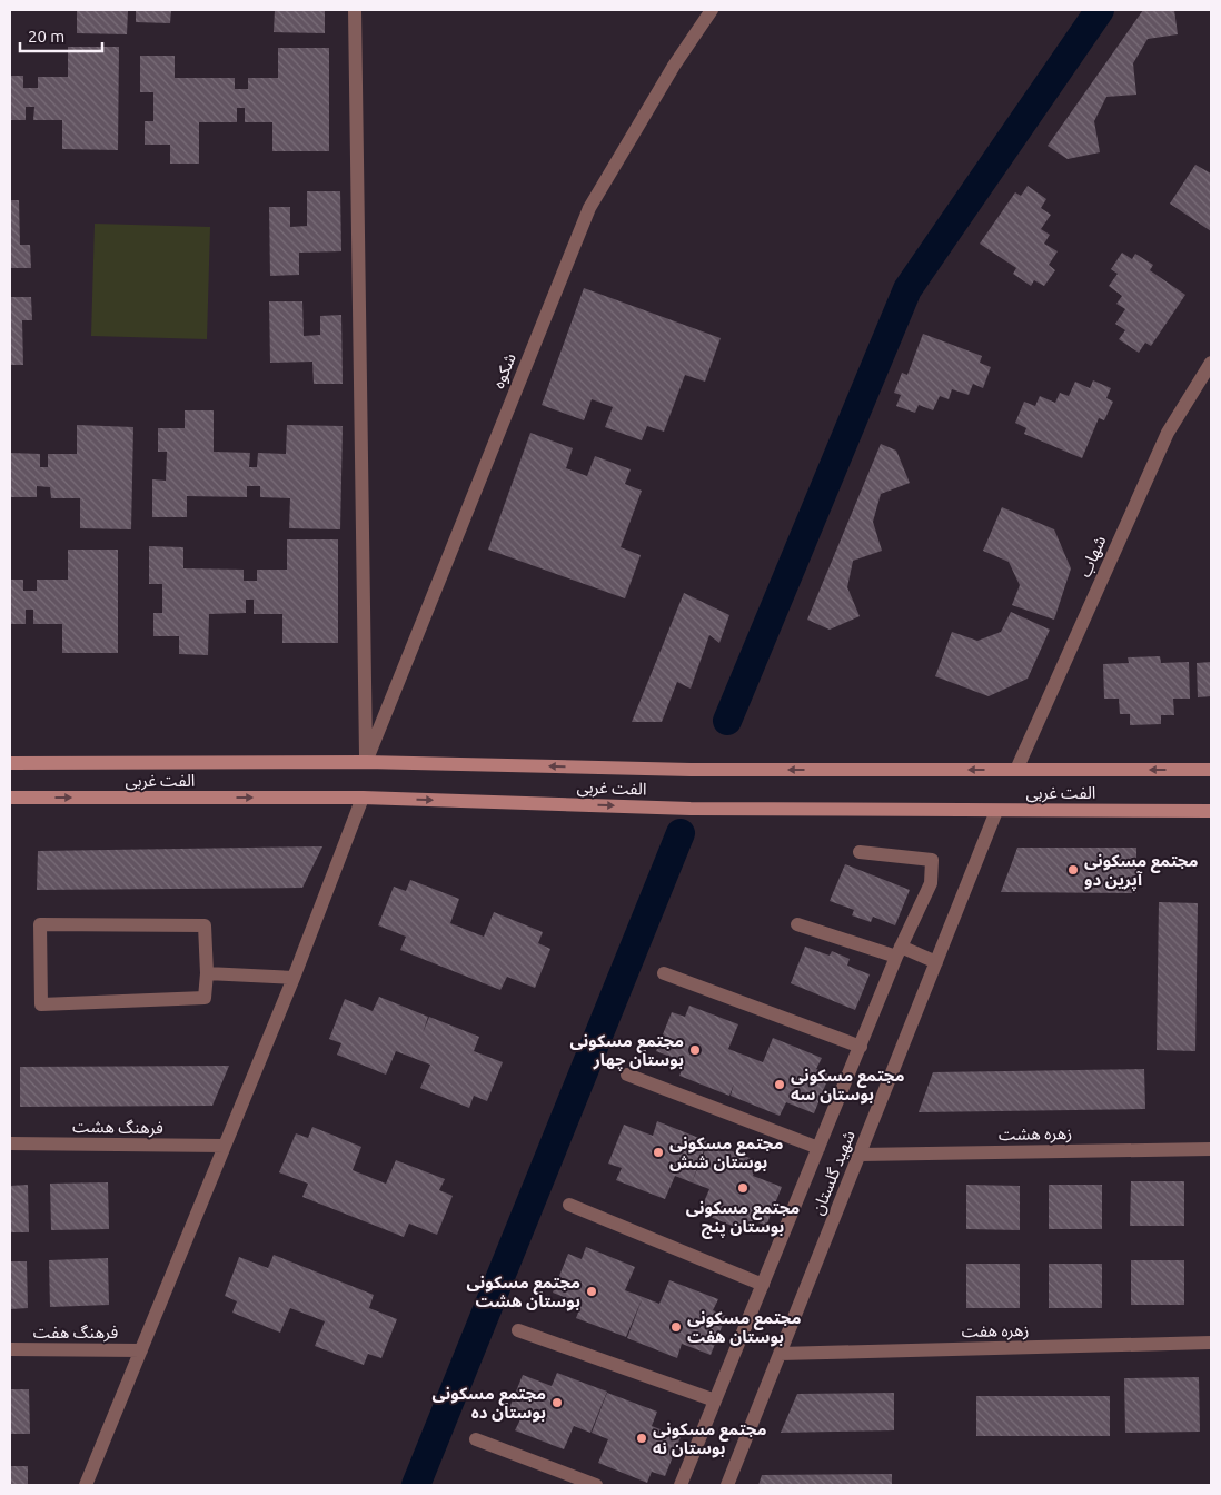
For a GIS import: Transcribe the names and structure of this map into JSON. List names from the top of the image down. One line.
{"streets":{"main road":["الفت غربی"],"street":["شکوه","شهاب","فرهنگ هشت","زهره هشت","شهید گلستان","زهره هفت","فرهنگ هفت"]},"crossings":[["شکوه","الفت غربی"],["شهاب","الفت غربی"],["الفت غربی","شهید گلستان"],["زهره هشت","شهید گلستان"],["شهید گلستان","زهره هفت"]],"places":["مجتمع مسکونی آپرین دو","مجتمع مسکونی بوستان چهار","مجتمع مسکونی بوستان سه","مجتمع مسکونی بوستان شش","مجتمع مسکونی بوستان پنج","مجتمع مسکونی بوستان هشت","مجتمع مسکونی بوستان هفت","مجتمع مسکونی بوستان ده","مجتمع مسکونی بوستان نه"],"scale_bar":"20 m"}
